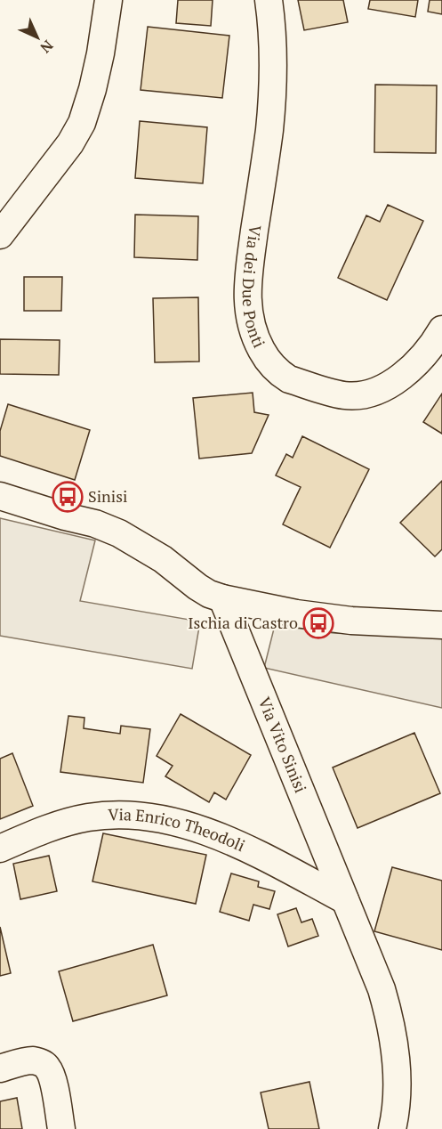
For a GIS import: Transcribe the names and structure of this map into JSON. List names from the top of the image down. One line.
{"streets":{"street":["Via dei Due Ponti","Via Vito Sinisi","Via Enrico Theodoli"]},"crossings":[["Via Vito Sinisi","Via Enrico Theodoli"]],"places":{"bus stop":["Sinisi","Ischia di Castro"]},"north":"bottom right"}
